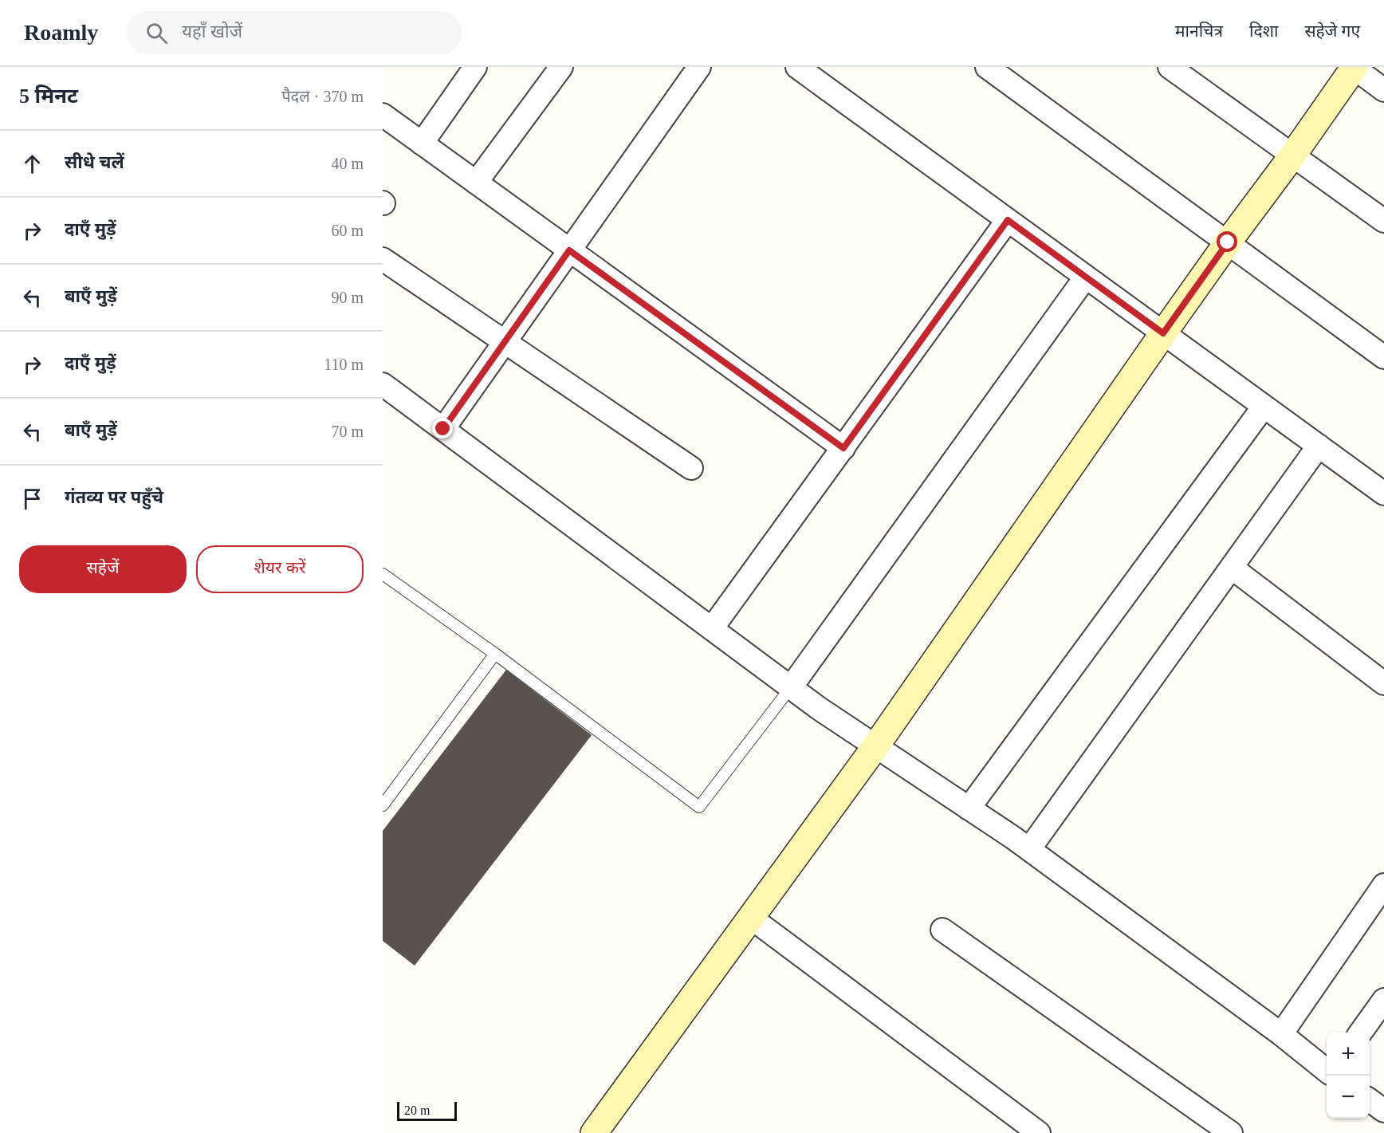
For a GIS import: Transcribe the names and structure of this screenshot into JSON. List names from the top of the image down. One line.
{"scale_bar":"20 m","page":{"header":"Roamly","search":"यहाँ खोजें","nav":["मानचित्र","दिशा","सहेजे गए"],"heading":["5 मिनट","पैदल · 370 m"],"list":[["सीधे चलें","40 m"],["दाएँ मुड़ें","60 m"],["बाएँ मुड़ें","90 m"],["दाएँ मुड़ें","110 m"],["बाएँ मुड़ें","70 m"],"गंतव्य पर पहुँचे"],"buttons":["सहेजें","शेयर करें"],"map_buttons":["+","−"],"scale":"20 m"}}
